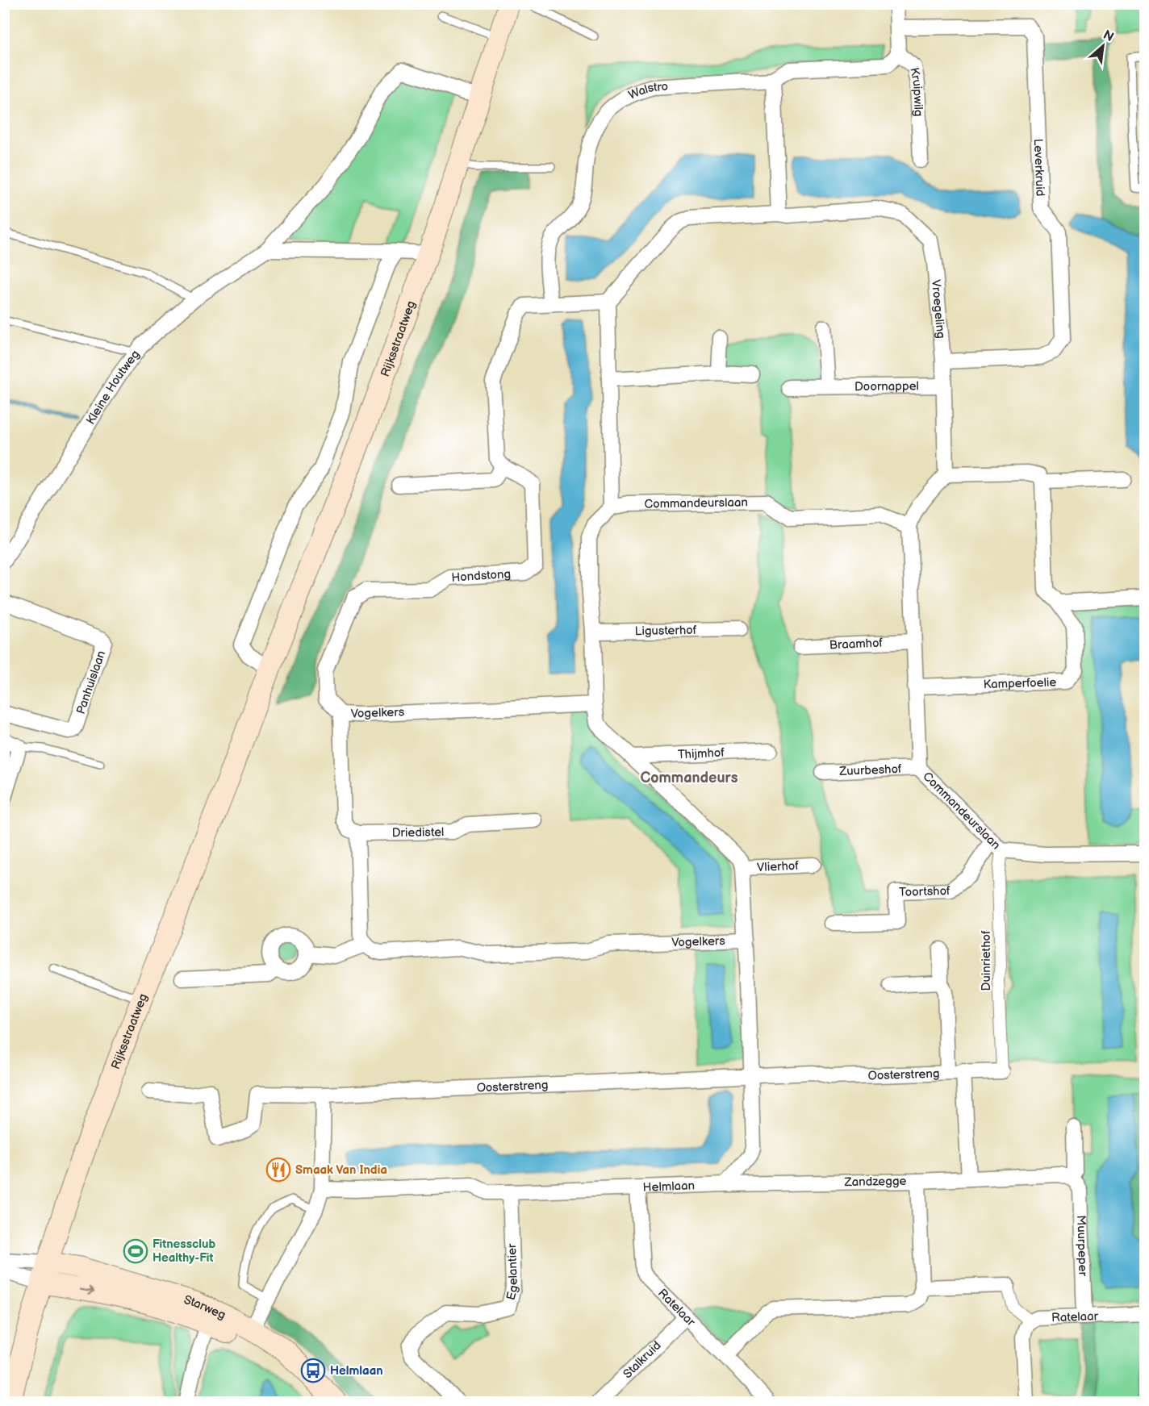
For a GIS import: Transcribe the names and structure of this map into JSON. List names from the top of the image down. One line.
{"streets":{"main road":["Rijksstraatweg","Starweg"],"street":["Walstro","Kruipwilg","Leverkruid","Vroegeling","Doornappel","Kleine Houtweg","Commandeurslaan","Hondstong","Ligusterhof","Braamhof","Panhuislaan","Kamperfoelie","Vogelkers","Thijmhof","Zuurbeshof","Driedistel","Vlierhof","Toortshof","Duinriethof","Oosterstreng","Zandzegge","Helmlaan","Muurpeper","Egelantier","Ratelaar","Stalkruid"]},"crossings":[["Walstro","Kruipwilg"],["Kruipwilg","Leverkruid"],["Leverkruid","Vroegeling"],["Vroegeling","Doornappel"],["Rijksstraatweg","Kleine Houtweg"],["Rijksstraatweg","Starweg"],["Commandeurslaan","Braamhof"],["Commandeurslaan","Kamperfoelie"],["Commandeurslaan","Zuurbeshof"],["Commandeurslaan","Toortshof"],["Commandeurslaan","Duinriethof"],["Hondstong","Vogelkers"],["Vogelkers","Driedistel"],["Toortshof","Duinriethof"],["Duinriethof","Oosterstreng"],["Zandzegge","Helmlaan"],["Helmlaan","Egelantier"],["Helmlaan","Ratelaar"],["Muurpeper","Ratelaar"],["Ratelaar","Stalkruid"]],"districts":["Commandeurs"],"places":{"restaurant":["Smaak Van India"],"sports":["Fitnessclub Healthy-Fit"],"bus stop":["Helmlaan"]},"north":"top right"}
